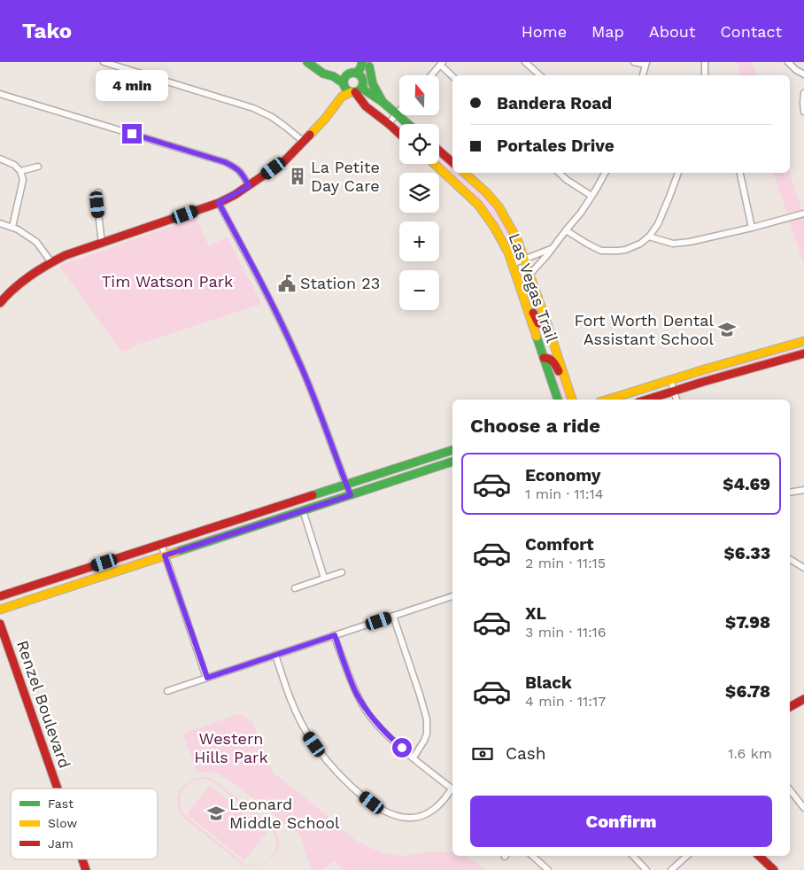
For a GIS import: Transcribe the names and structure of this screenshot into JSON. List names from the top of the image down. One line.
{"streets":{"main road":["Las Vegas Trail","Renzel Boulevard"]},"parks":["Tim Watson Park","Western Hills Park"],"places":{"building":["La Petite Day Care"],"public building":["Station 23"],"school or university":["Fort Worth Dental Assistant School","Leonard Middle School"]},"legend":["Fast","Slow","Jam"],"north":"top","page":{"header":"Tako","nav":["Home","Map","About","Contact"],"bubble":"4 min","map_buttons":["+","−"],"banner":["Bandera Road","Portales Drive"],"heading":"Choose a ride","list":[{"name":"Economy","note":"1 min · 11:14","value":"$4.69"},{"name":"Comfort","note":"2 min · 11:15","value":"$6.33"},{"name":"XL","note":"3 min · 11:16","value":"$7.98"},{"name":"Black","note":"4 min · 11:17","value":"$6.78"}],"pay":["Cash","1.6 km"],"buttons":"Confirm"}}
